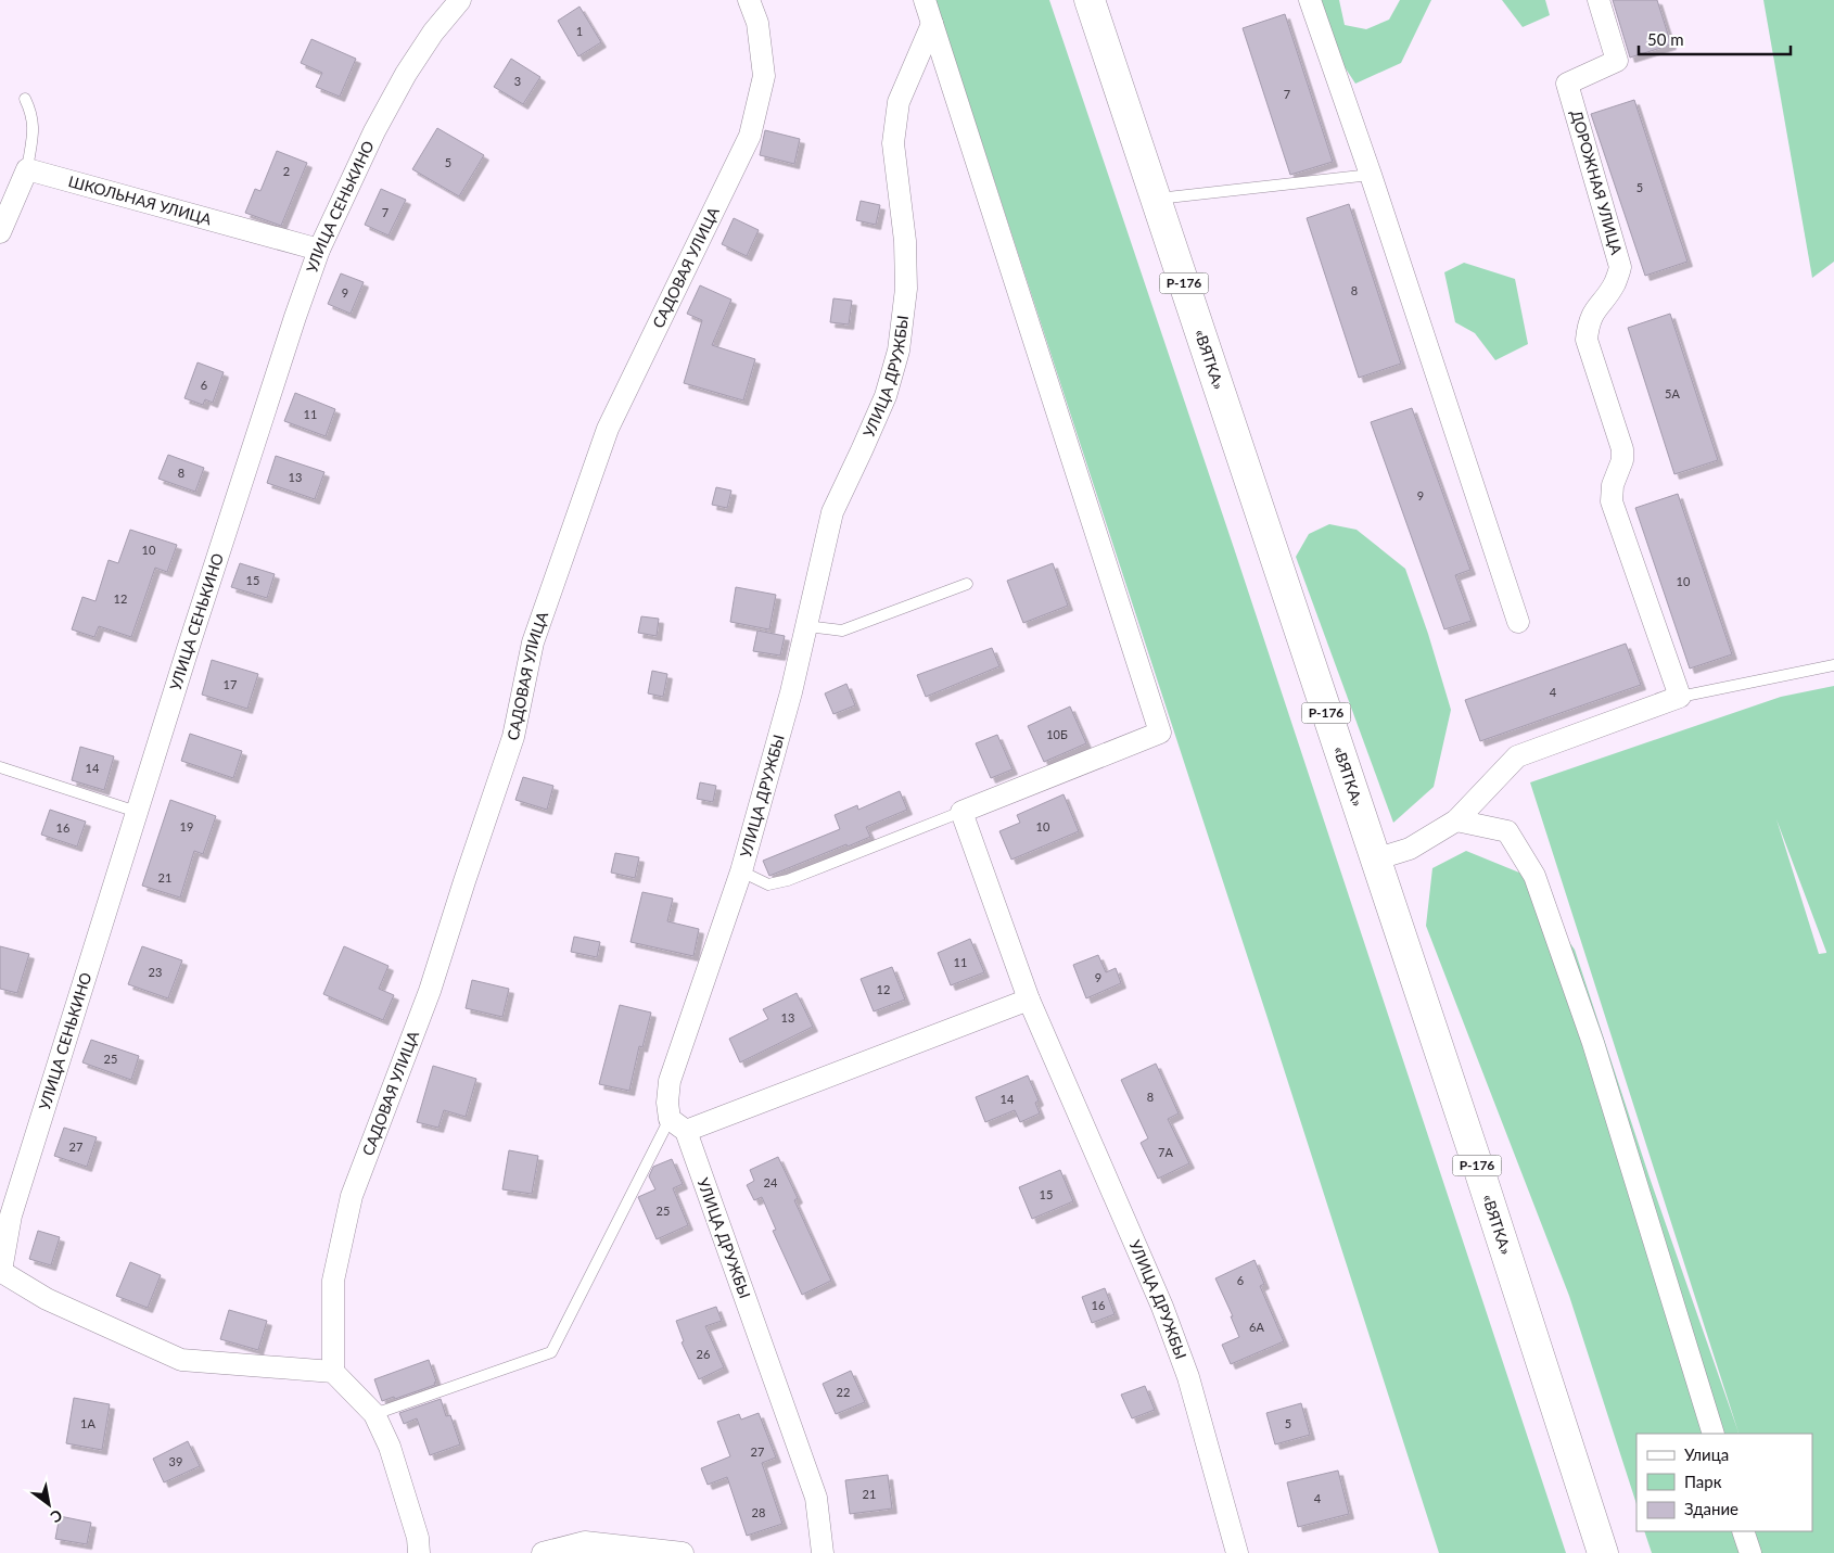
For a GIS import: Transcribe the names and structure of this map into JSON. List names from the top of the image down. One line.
{"streets":{"main road":["Р-176","«ВЯТКА»"],"street":["ДОРОЖНАЯ УЛИЦА","ШКОЛЬНАЯ УЛИЦА","УЛИЦА СЕНЬКИНО","САДОВАЯ УЛИЦА","УЛИЦА ДРУЖБЫ"]},"crossings":[["ШКОЛЬНАЯ УЛИЦА","УЛИЦА СЕНЬКИНО"]],"house_numbers":["1","3","7","5","2","5","7","8","9","6","5А","11","8","13","9","10","15","10","12","17","4","10Б","14","19","10","16","21","11","23","9","12","13","25","8","14","27","7А","24","15","25","6","16","6А","26","22","1А","5","27","39","21","4","28"],"legend":["Улица","Парк","Здание"],"scale_bar":"50 m","north":"bottom right"}
